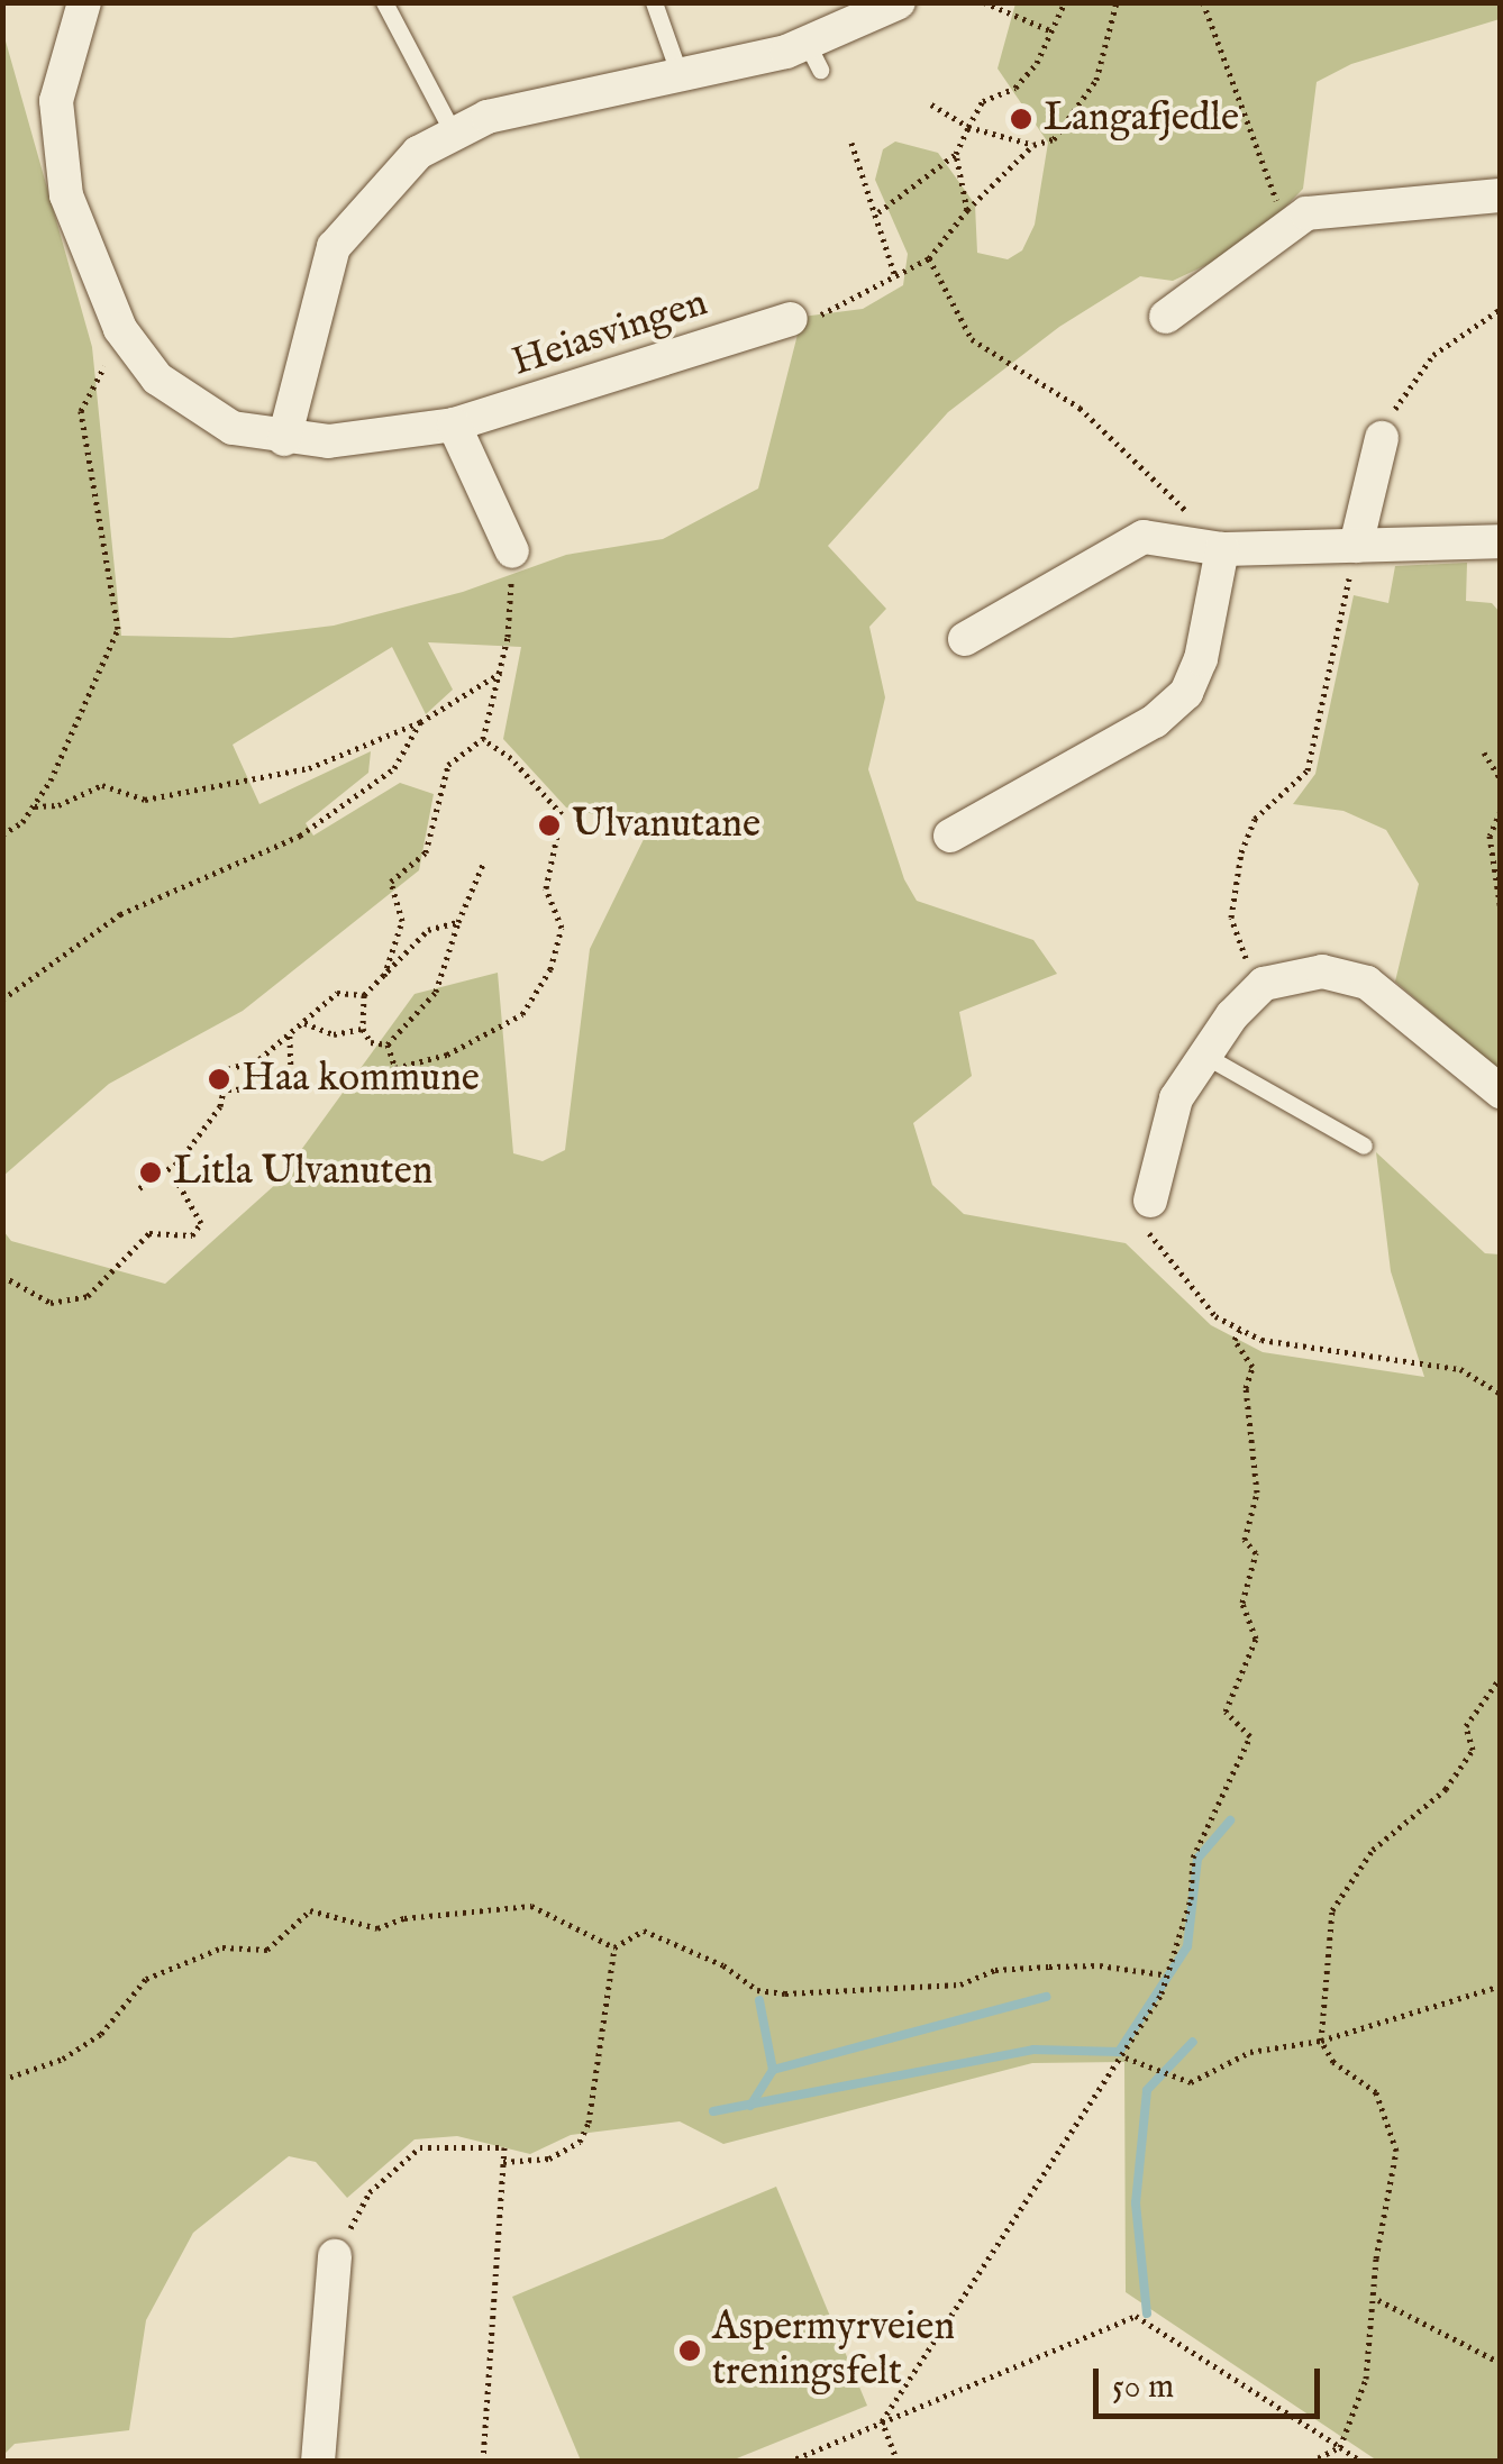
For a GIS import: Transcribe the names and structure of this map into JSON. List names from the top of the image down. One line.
{"streets":{"street":["Heiasvingen"]},"places":["Langafjedle","Ulvanutane","Haa kommune","Litla Ulvanuten","Aspermyrveien treningsfelt"],"scale_bar":"50 m"}
